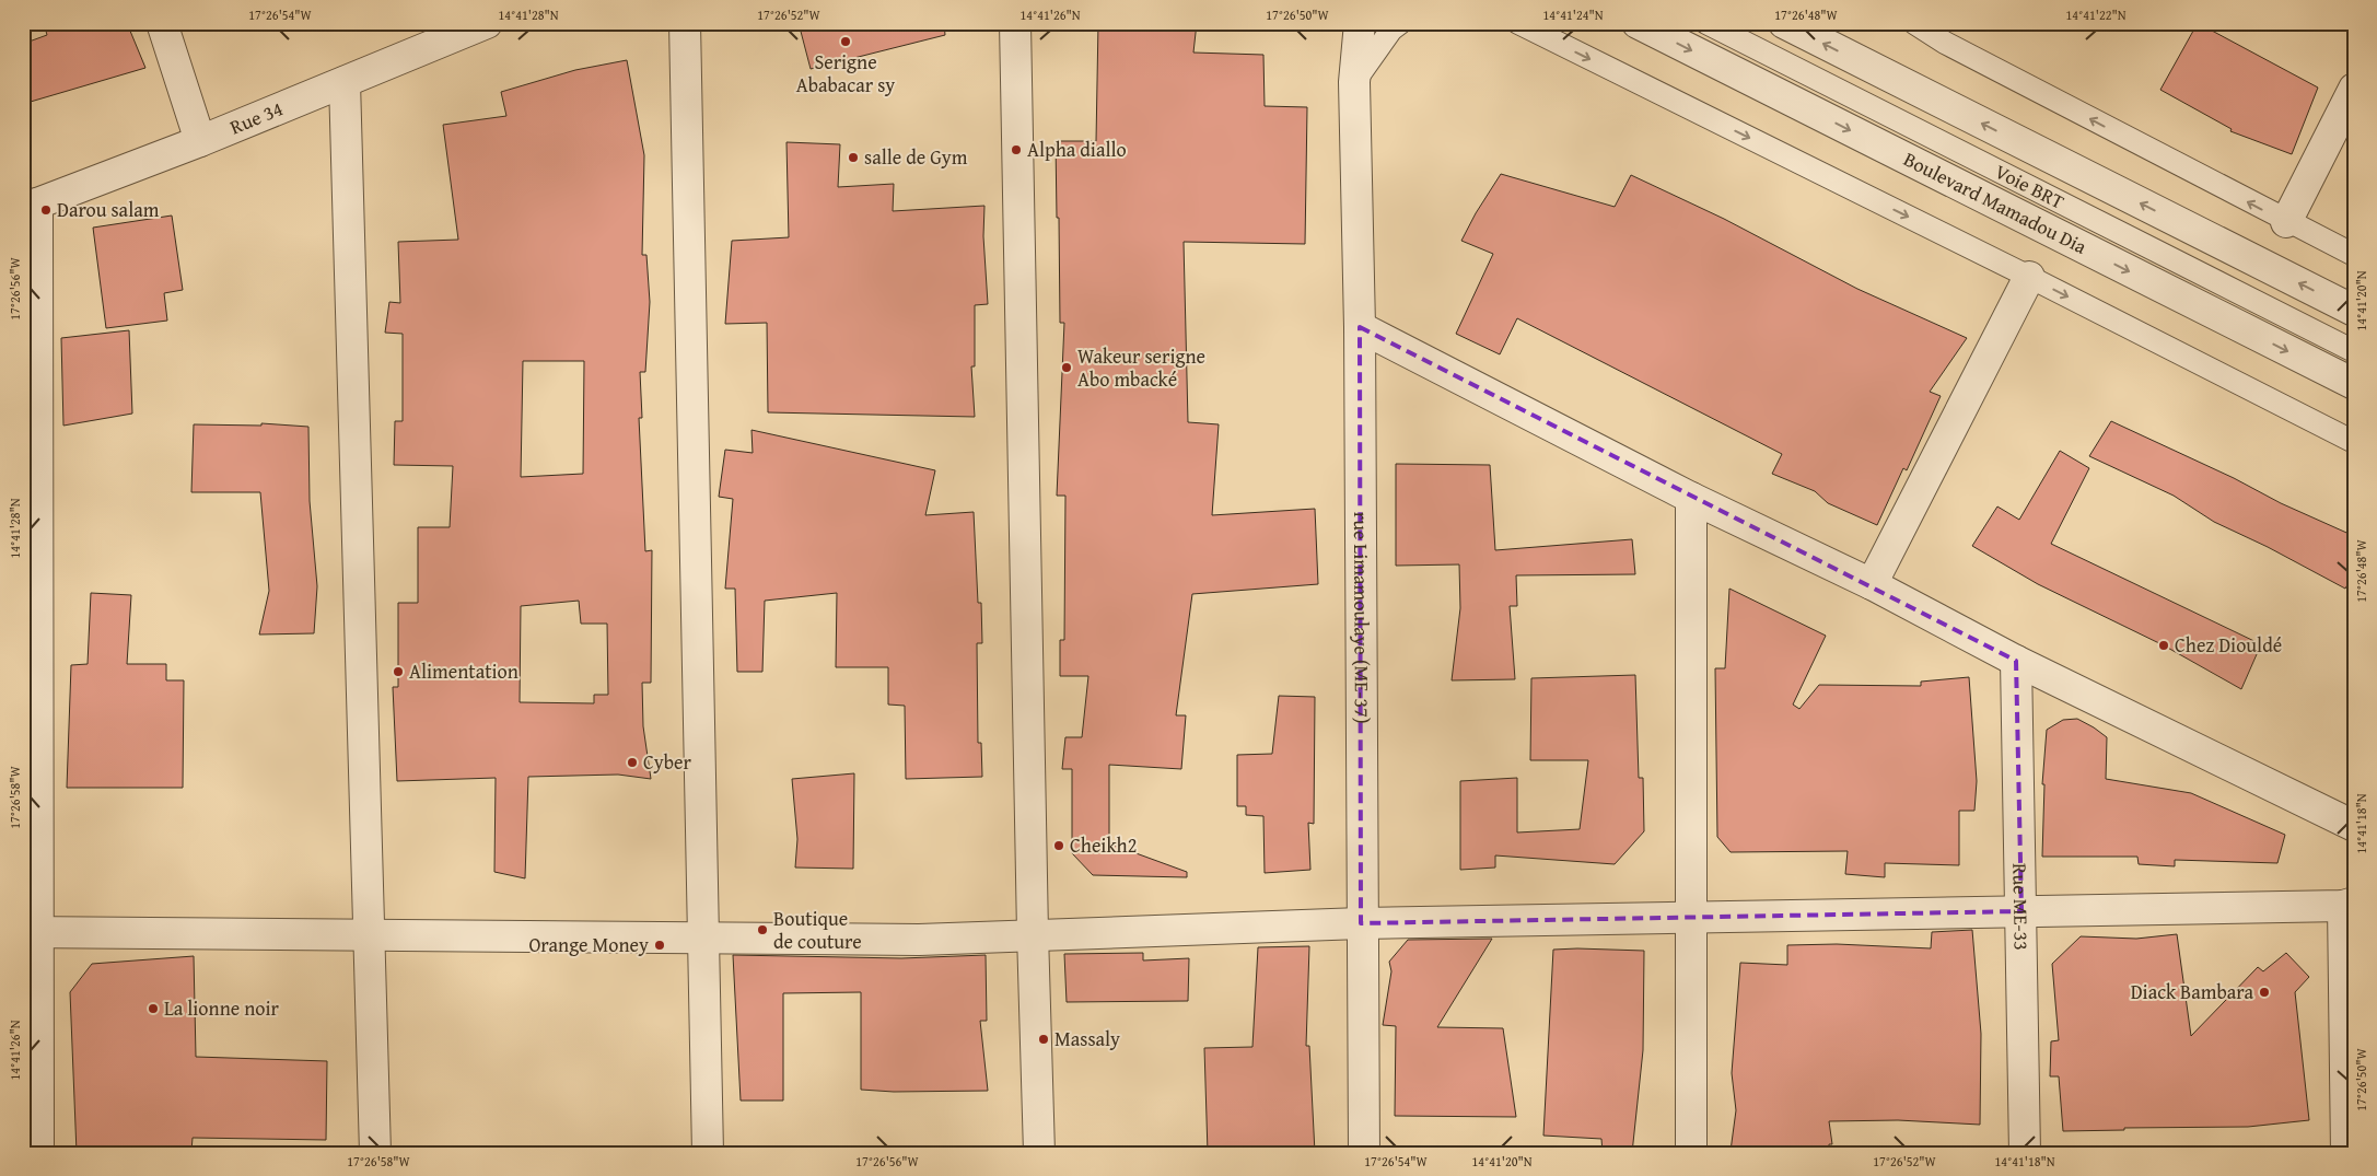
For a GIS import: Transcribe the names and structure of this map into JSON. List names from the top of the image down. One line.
{"streets":{"street":["Rue 34","Boulevard Mamadou Dia","rue Limamoulaye (ME-37)","Rue ME-33"],"lane":["Voie BRT"]},"places":["Serigne Ababacar sy","Alpha diallo","salle de Gym","Darou salam","Wakeur serigne Abo mbacké","Chez Diouldé","Alimentation","Cyber","Cheikh2","Boutique de couture","Orange Money","Diack Bambara","La lionne noir","Massaly"],"coordinates":["17°26'54\"W","14°41'28\"N","17°26'52\"W","14°41'26\"N","17°26'50\"W","14°41'24\"N","17°26'48\"W","14°41'22\"N","17°26'56\"W","14°41'20\"N","17°26'58\"W","14°41'18\"N"]}
